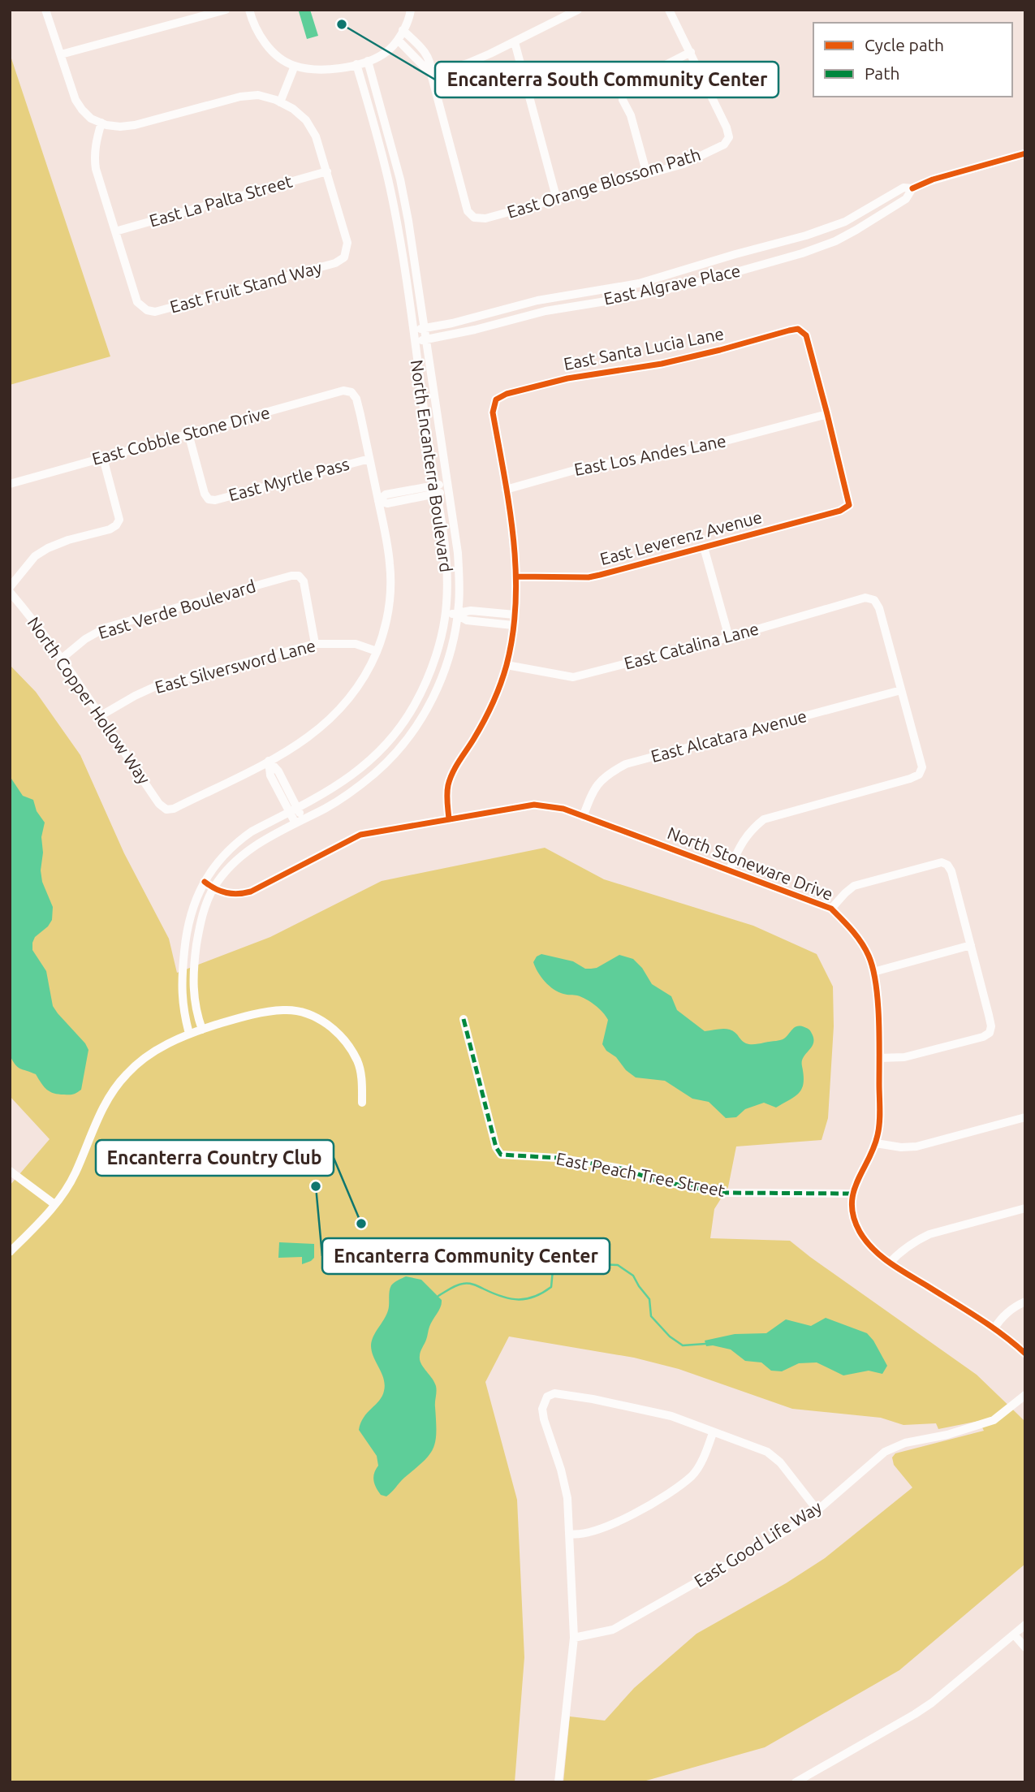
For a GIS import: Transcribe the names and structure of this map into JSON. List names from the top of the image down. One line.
{"streets":{"street":["East Orange Blossom Path","East La Palta Street","East Algrave Place","East Fruit Stand Way","East Santa Lucia Lane","East Cobble Stone Drive","East Los Andes Lane","North Encanterra Boulevard","East Myrtle Pass","East Leverenz Avenue","East Verde Boulevard","East Catalina Lane","East Silversword Lane","North Copper Hollow Way","East Alcatara Avenue","North Stoneware Drive","East Peach Tree Street","East Good Life Way"]},"crossings":[["East La Palta Street","East Fruit Stand Way"],["East Algrave Place","North Encanterra Boulevard"],["East Santa Lucia Lane","East Los Andes Lane"],["East Santa Lucia Lane","East Leverenz Avenue"],["East Cobble Stone Drive","East Myrtle Pass"],["East Los Andes Lane","East Leverenz Avenue"],["North Encanterra Boulevard","North Stoneware Drive"],["East Verde Boulevard","East Silversword Lane"],["East Verde Boulevard","North Copper Hollow Way"],["East Catalina Lane","East Alcatara Avenue"],["East Silversword Lane","North Copper Hollow Way"],["East Alcatara Avenue","North Stoneware Drive"],["North Stoneware Drive","East Peach Tree Street"]],"places":["Encanterra South Community Center","Encanterra Community Center","Encanterra Country Club"],"legend":["Cycle path","Path"]}
